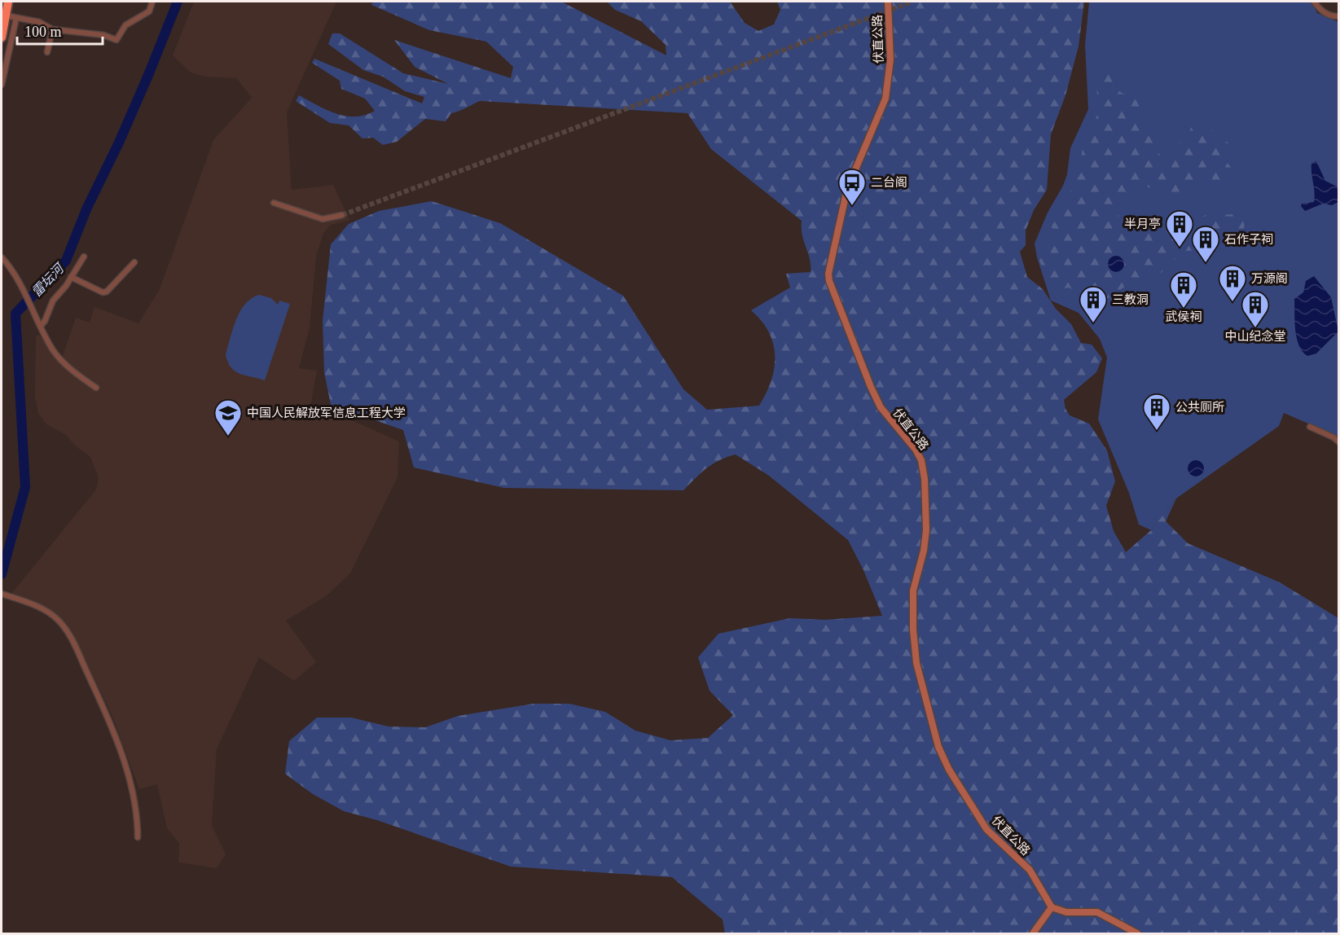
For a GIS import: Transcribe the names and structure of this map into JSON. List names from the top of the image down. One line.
{"streets":{"main road":["伏直公路"]},"water":["雷坛河"],"places":{"bus stop":["二台阁"],"building":["半月亭","石作子祠","万源阁","武侯祠","三教洞","中山纪念堂","公共厕所"],"school or university":["中国人民解放军信息工程大学"]},"scale_bar":"100 m"}
